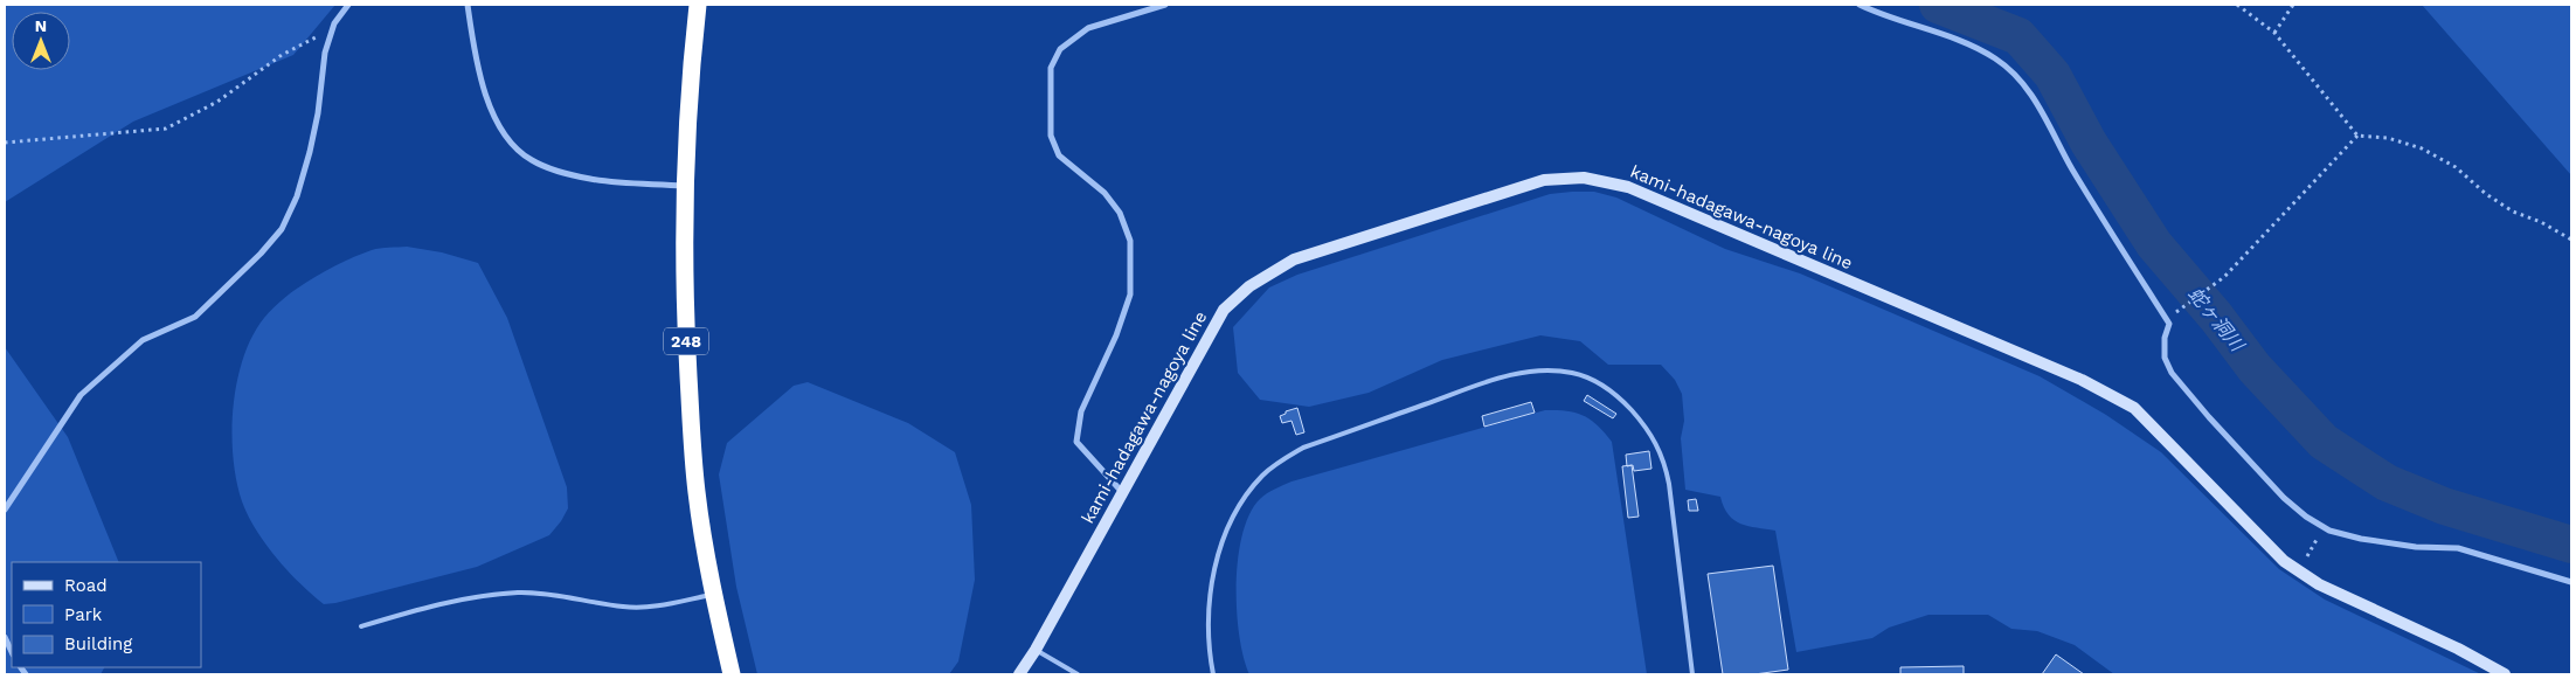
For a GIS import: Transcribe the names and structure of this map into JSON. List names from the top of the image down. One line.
{"streets":{"highway":["248"],"main road":["kami-hadagawa-nagoya line"]},"water":["蛇ヶ洞川"],"legend":["Road","Park","Building"],"north":"top"}
